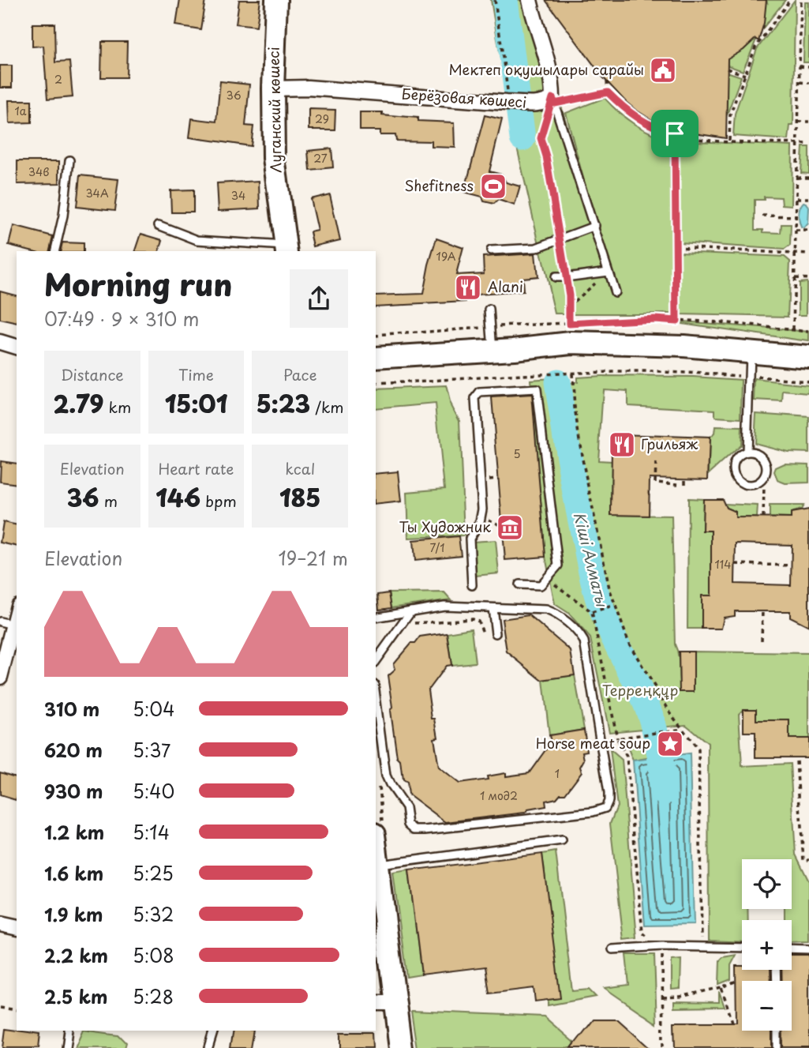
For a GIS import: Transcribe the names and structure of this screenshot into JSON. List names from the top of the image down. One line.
{"streets":{"street":["Берёзовая көшесі","Луганский көшесі"]},"crossings":[["Берёзовая көшесі","Луганский көшесі"]],"water":["Кіші Алматы"],"parks":["Терреңқұр"],"places":{"public building":["Мектеп оқушылары сарайы"],"sports":["Shefitness"],"restaurant":["Alani","Грильяж"],"museum":["Ты Художник"],"place":["Horse meat soup"]},"house_numbers":["2","36","1а","29","27","34в","34А","34","19А","5","7/1","114","1","1 мод2"],"page":{"heading":["Morning run","07:49 · 9 × 310 m"],"stats":[["Distance","2.79 km"],["Time","15:01"],["Pace","5:23 /km"],["Elevation","36 m"],["Heart rate","146 bpm"],["kcal","185"]],"chart":["Elevation","19–21 m"],"list":[{"name":"310 m","note":"5:04"},{"name":"620 m","note":"5:37"},{"name":"930 m","note":"5:40"},{"name":"1.2 km","note":"5:14"},{"name":"1.6 km","note":"5:25"},{"name":"1.9 km","note":"5:32"},{"name":"2.2 km","note":"5:08"},{"name":"2.5 km","note":"5:28"}],"map_buttons":["+","−"]}}
